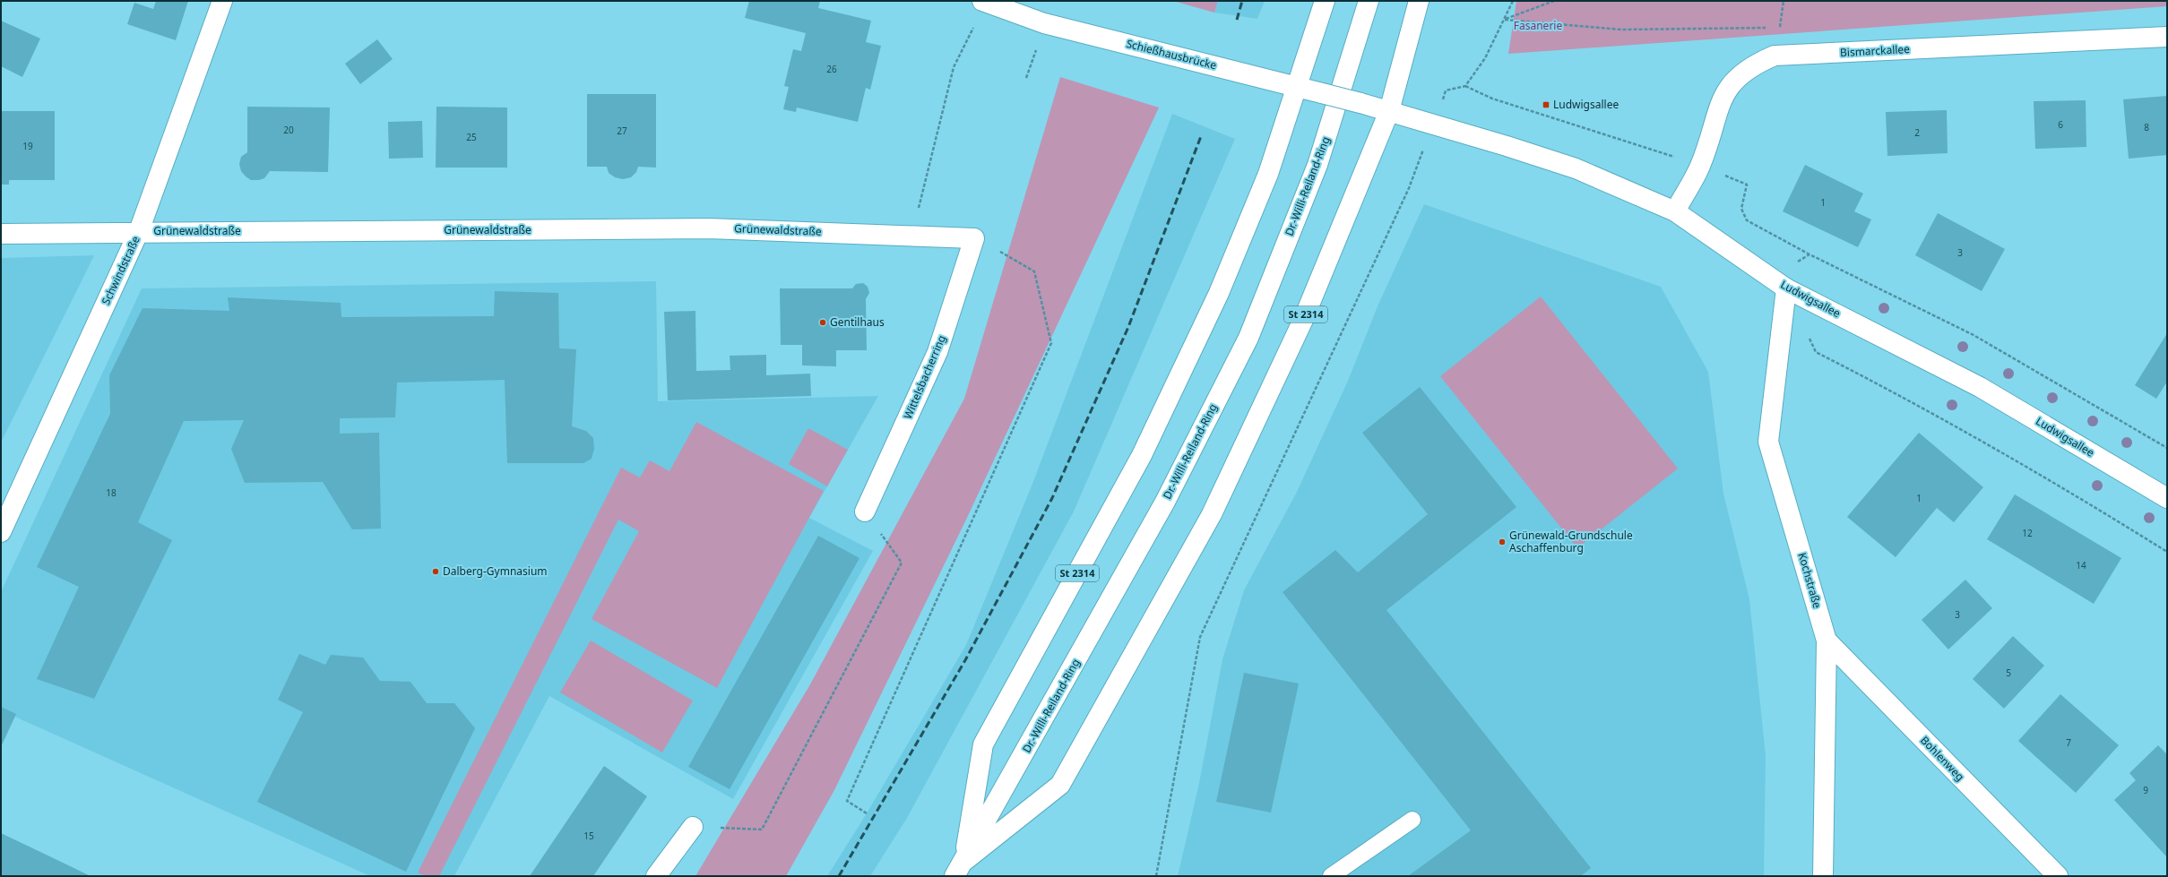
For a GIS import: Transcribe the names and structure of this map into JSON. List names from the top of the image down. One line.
{"streets":{"main road":["Bismarckallee","Schießhausbrücke","Dr.-Willi-Reiland-Ring","Grünewaldstraße","Schwindstraße","Ludwigsallee","St 2314","Wittelsbacherring","Kochstraße","Bohlenweg"]},"crossings":[["Bismarckallee","Ludwigsallee"],["Schießhausbrücke","Ludwigsallee"],["Schießhausbrücke","St 2314"],["Dr.-Willi-Reiland-Ring","St 2314"],["Grünewaldstraße","Schwindstraße"],["Grünewaldstraße","Wittelsbacherring"],["Ludwigsallee","St 2314"],["Ludwigsallee","Kochstraße"],["Kochstraße","Bohlenweg"]],"parks":["Fasanerie"],"places":{"transit":["Ludwigsallee"],"other":["Gentilhaus","Grünewald-Grundschule Aschaffenburg","Dalberg-Gymnasium"]},"house_numbers":["26","6","8","20","27","2","25","19","1","3","18","1","12","14","3","5","7","9","15"]}
